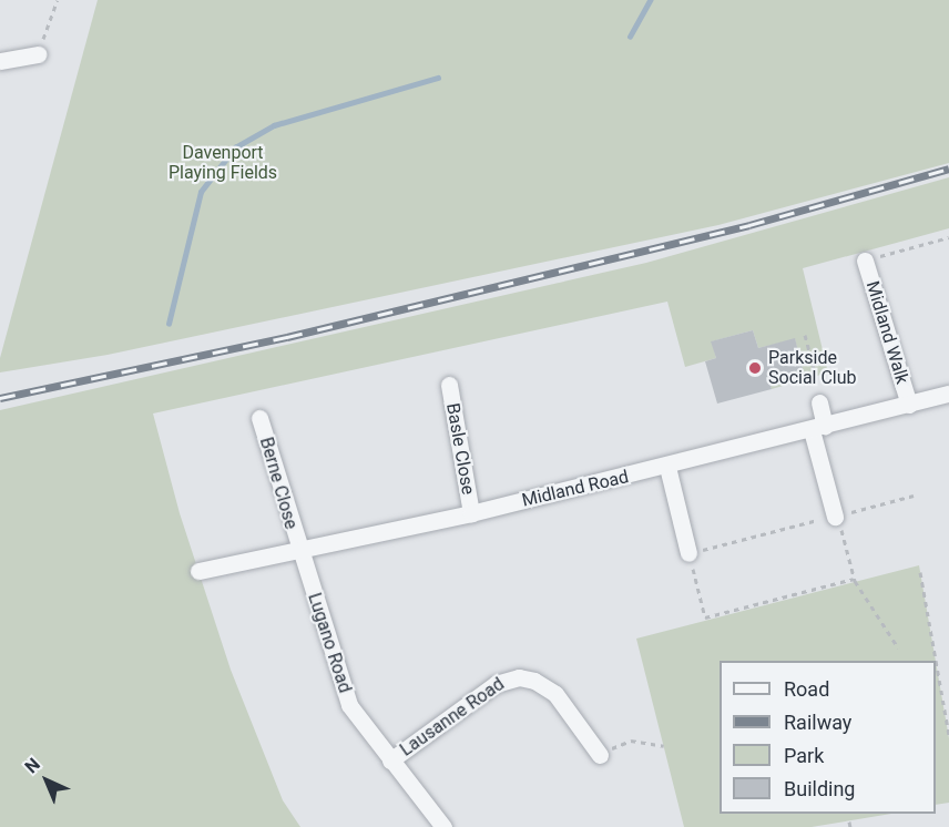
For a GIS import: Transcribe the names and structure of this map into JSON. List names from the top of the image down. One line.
{"streets":{"street":["Midland Walk","Basle Close","Berne Close","Midland Road","Lugano Road","Lausanne Road"]},"crossings":[["Midland Walk","Midland Road"],["Basle Close","Midland Road"],["Berne Close","Midland Road"],["Berne Close","Lugano Road"],["Midland Road","Lugano Road"],["Lugano Road","Lausanne Road"]],"parks":["Davenport Playing Fields"],"places":["Parkside Social Club"],"legend":["Road","Railway","Park","Building"],"north":"top left"}
